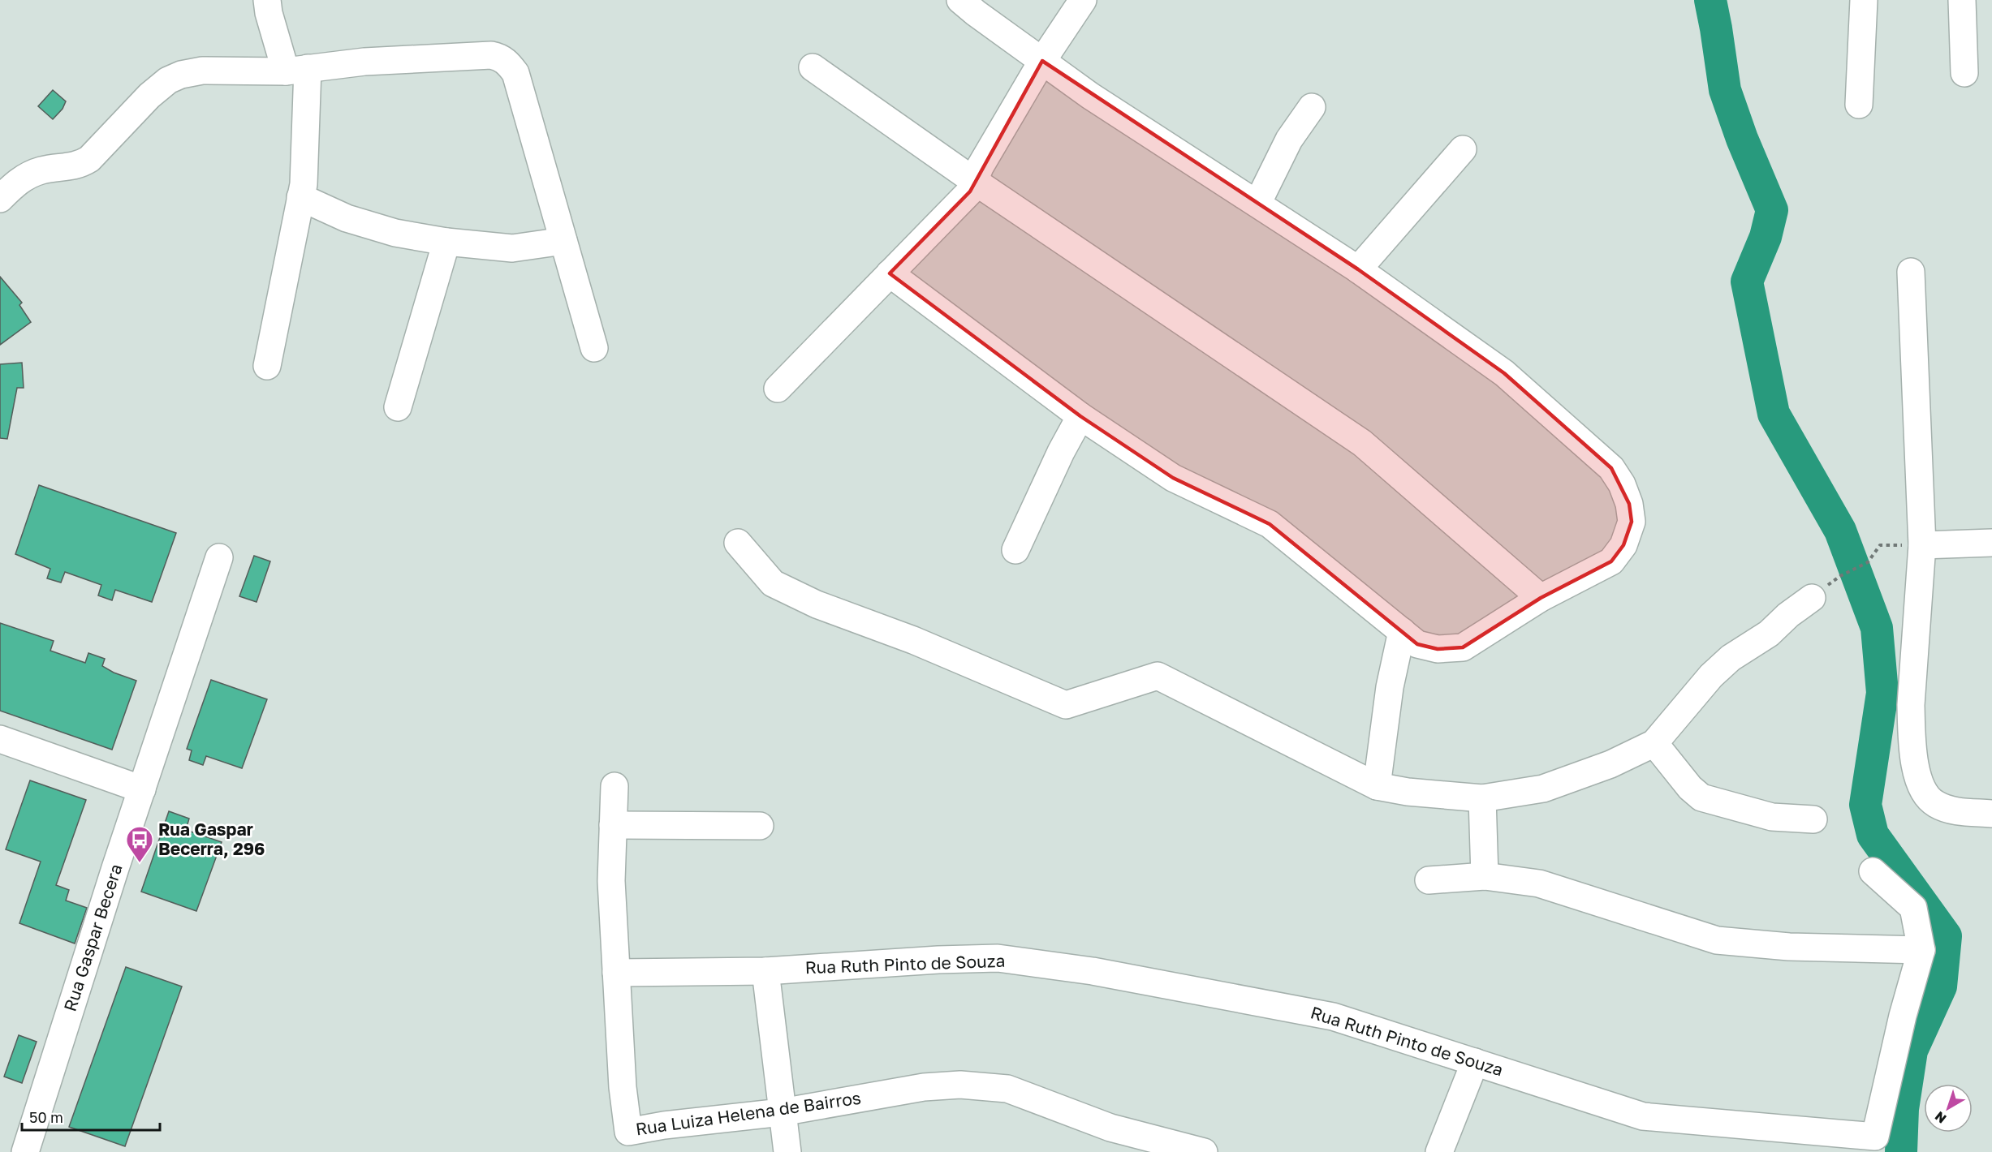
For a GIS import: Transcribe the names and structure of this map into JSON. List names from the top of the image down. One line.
{"streets":{"street":["Rua Gaspar Becera","Rua Ruth Pinto de Souza","Rua Luiza Helena de Bairros"]},"crossings":[["Rua Ruth Pinto de Souza","Rua Luiza Helena de Bairros"]],"places":{"bus stop":["Rua Gaspar Becerra, 296"]},"scale_bar":"50 m","north":"bottom left"}
